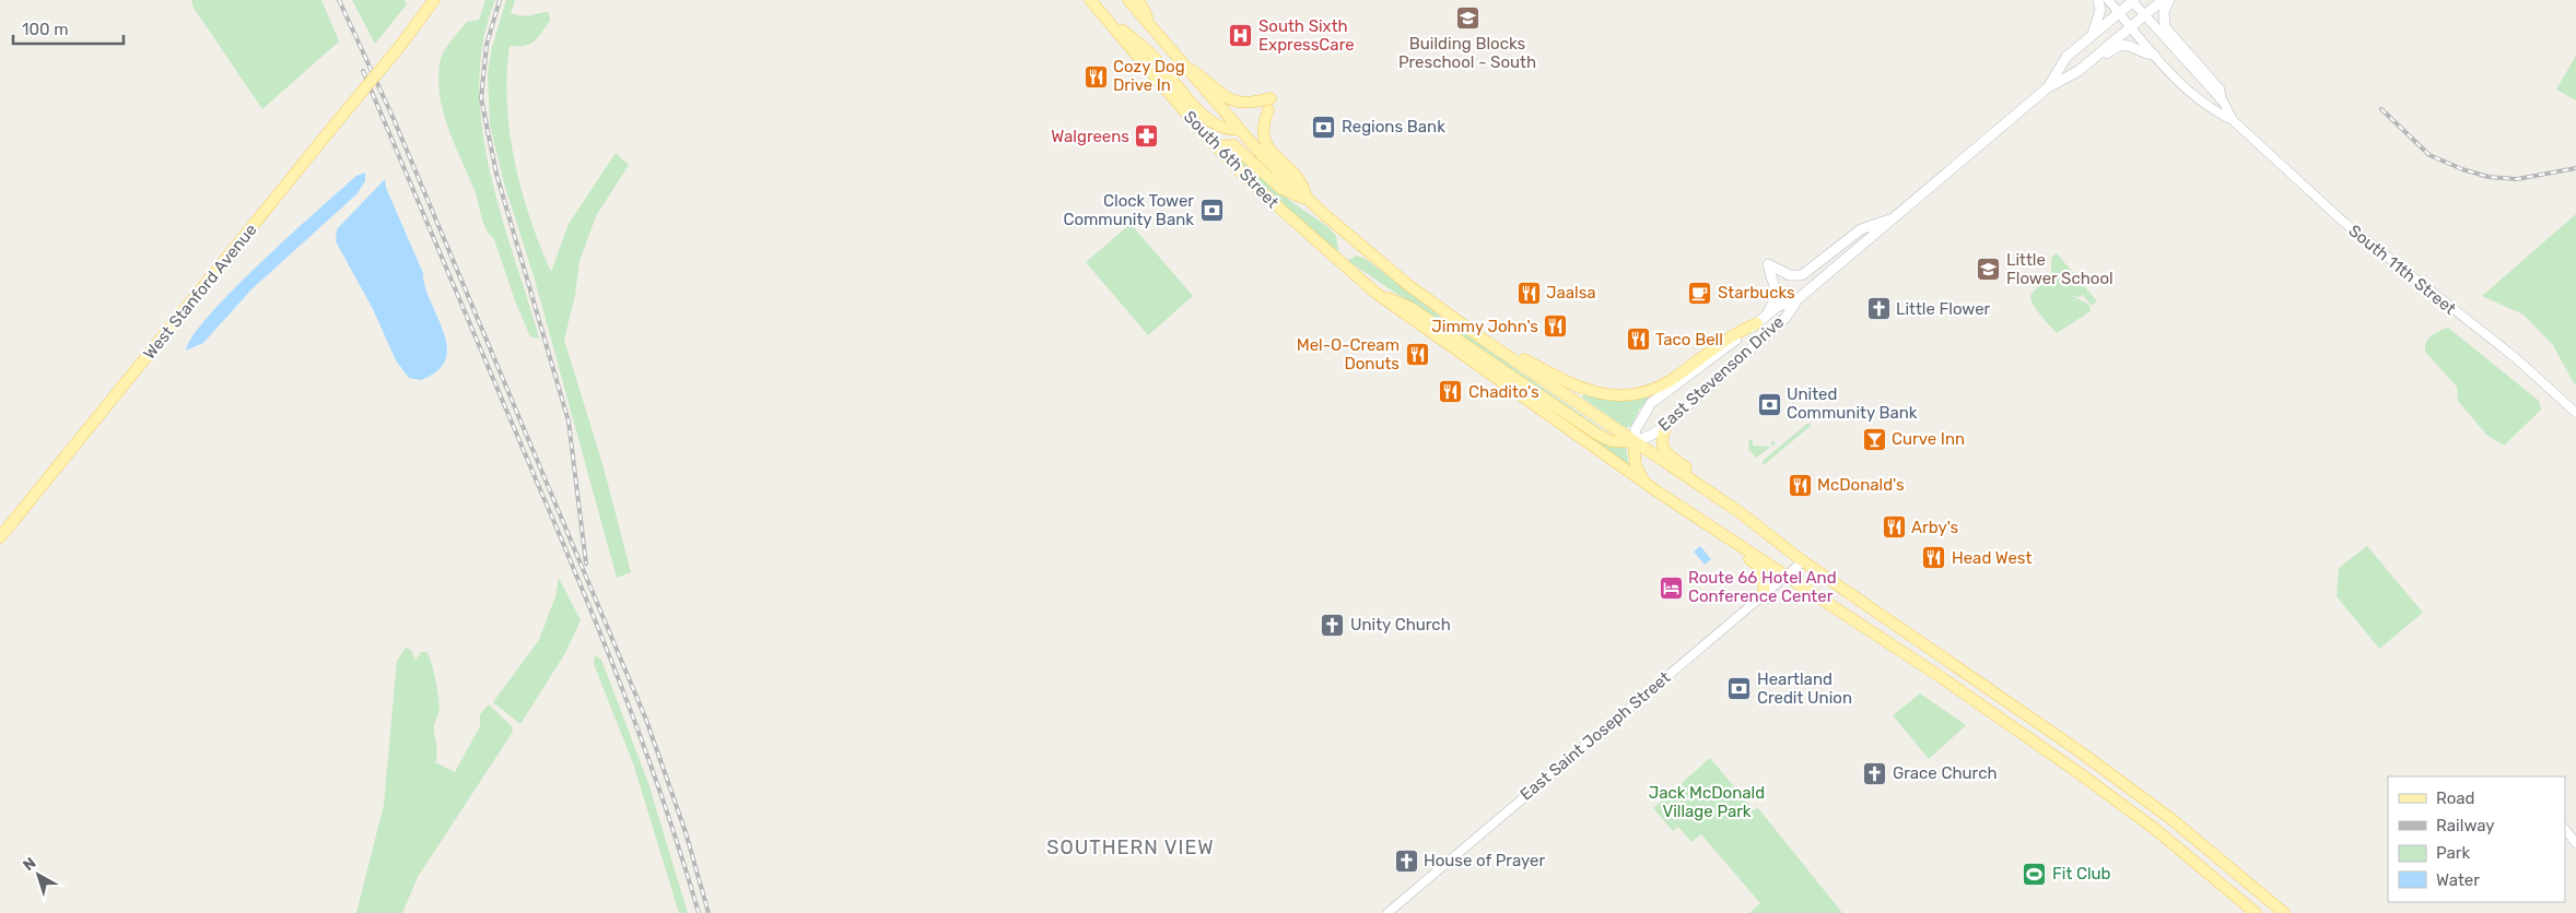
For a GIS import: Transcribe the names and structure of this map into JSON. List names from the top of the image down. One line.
{"streets":{"main road":["South 6th Street","West Stanford Avenue","East Stevenson Drive"],"street":["South 11th Street","East Saint Joseph Street"]},"crossings":[["South 11th Street","East Stevenson Drive"]],"districts":["SOUTHERN VIEW"],"parks":["Jack McDonald Village Park"],"places":{"school or university":["Building Blocks Preschool - South","Little Flower School"],"hospital":["South Sixth ExpressCare"],"restaurant":["Cozy Dog Drive In","Jaalsa","Jimmy John's","Taco Bell","Mel-O-Cream Donuts","Chadito's","McDonald's","Arby's","Head West"],"bank":["Regions Bank","Clock Tower Community Bank","United Community Bank","Heartland Credit Union"],"pharmacy":["Walgreens"],"cafe":["Starbucks"],"church":["Little Flower","Unity Church","Grace Church","House of Prayer"],"bar":["Curve Inn"],"hotel":["Route 66 Hotel And Conference Center"],"sports":["Fit Club"]},"legend":["Road","Railway","Park","Water"],"scale_bar":"100 m","north":"top left"}
